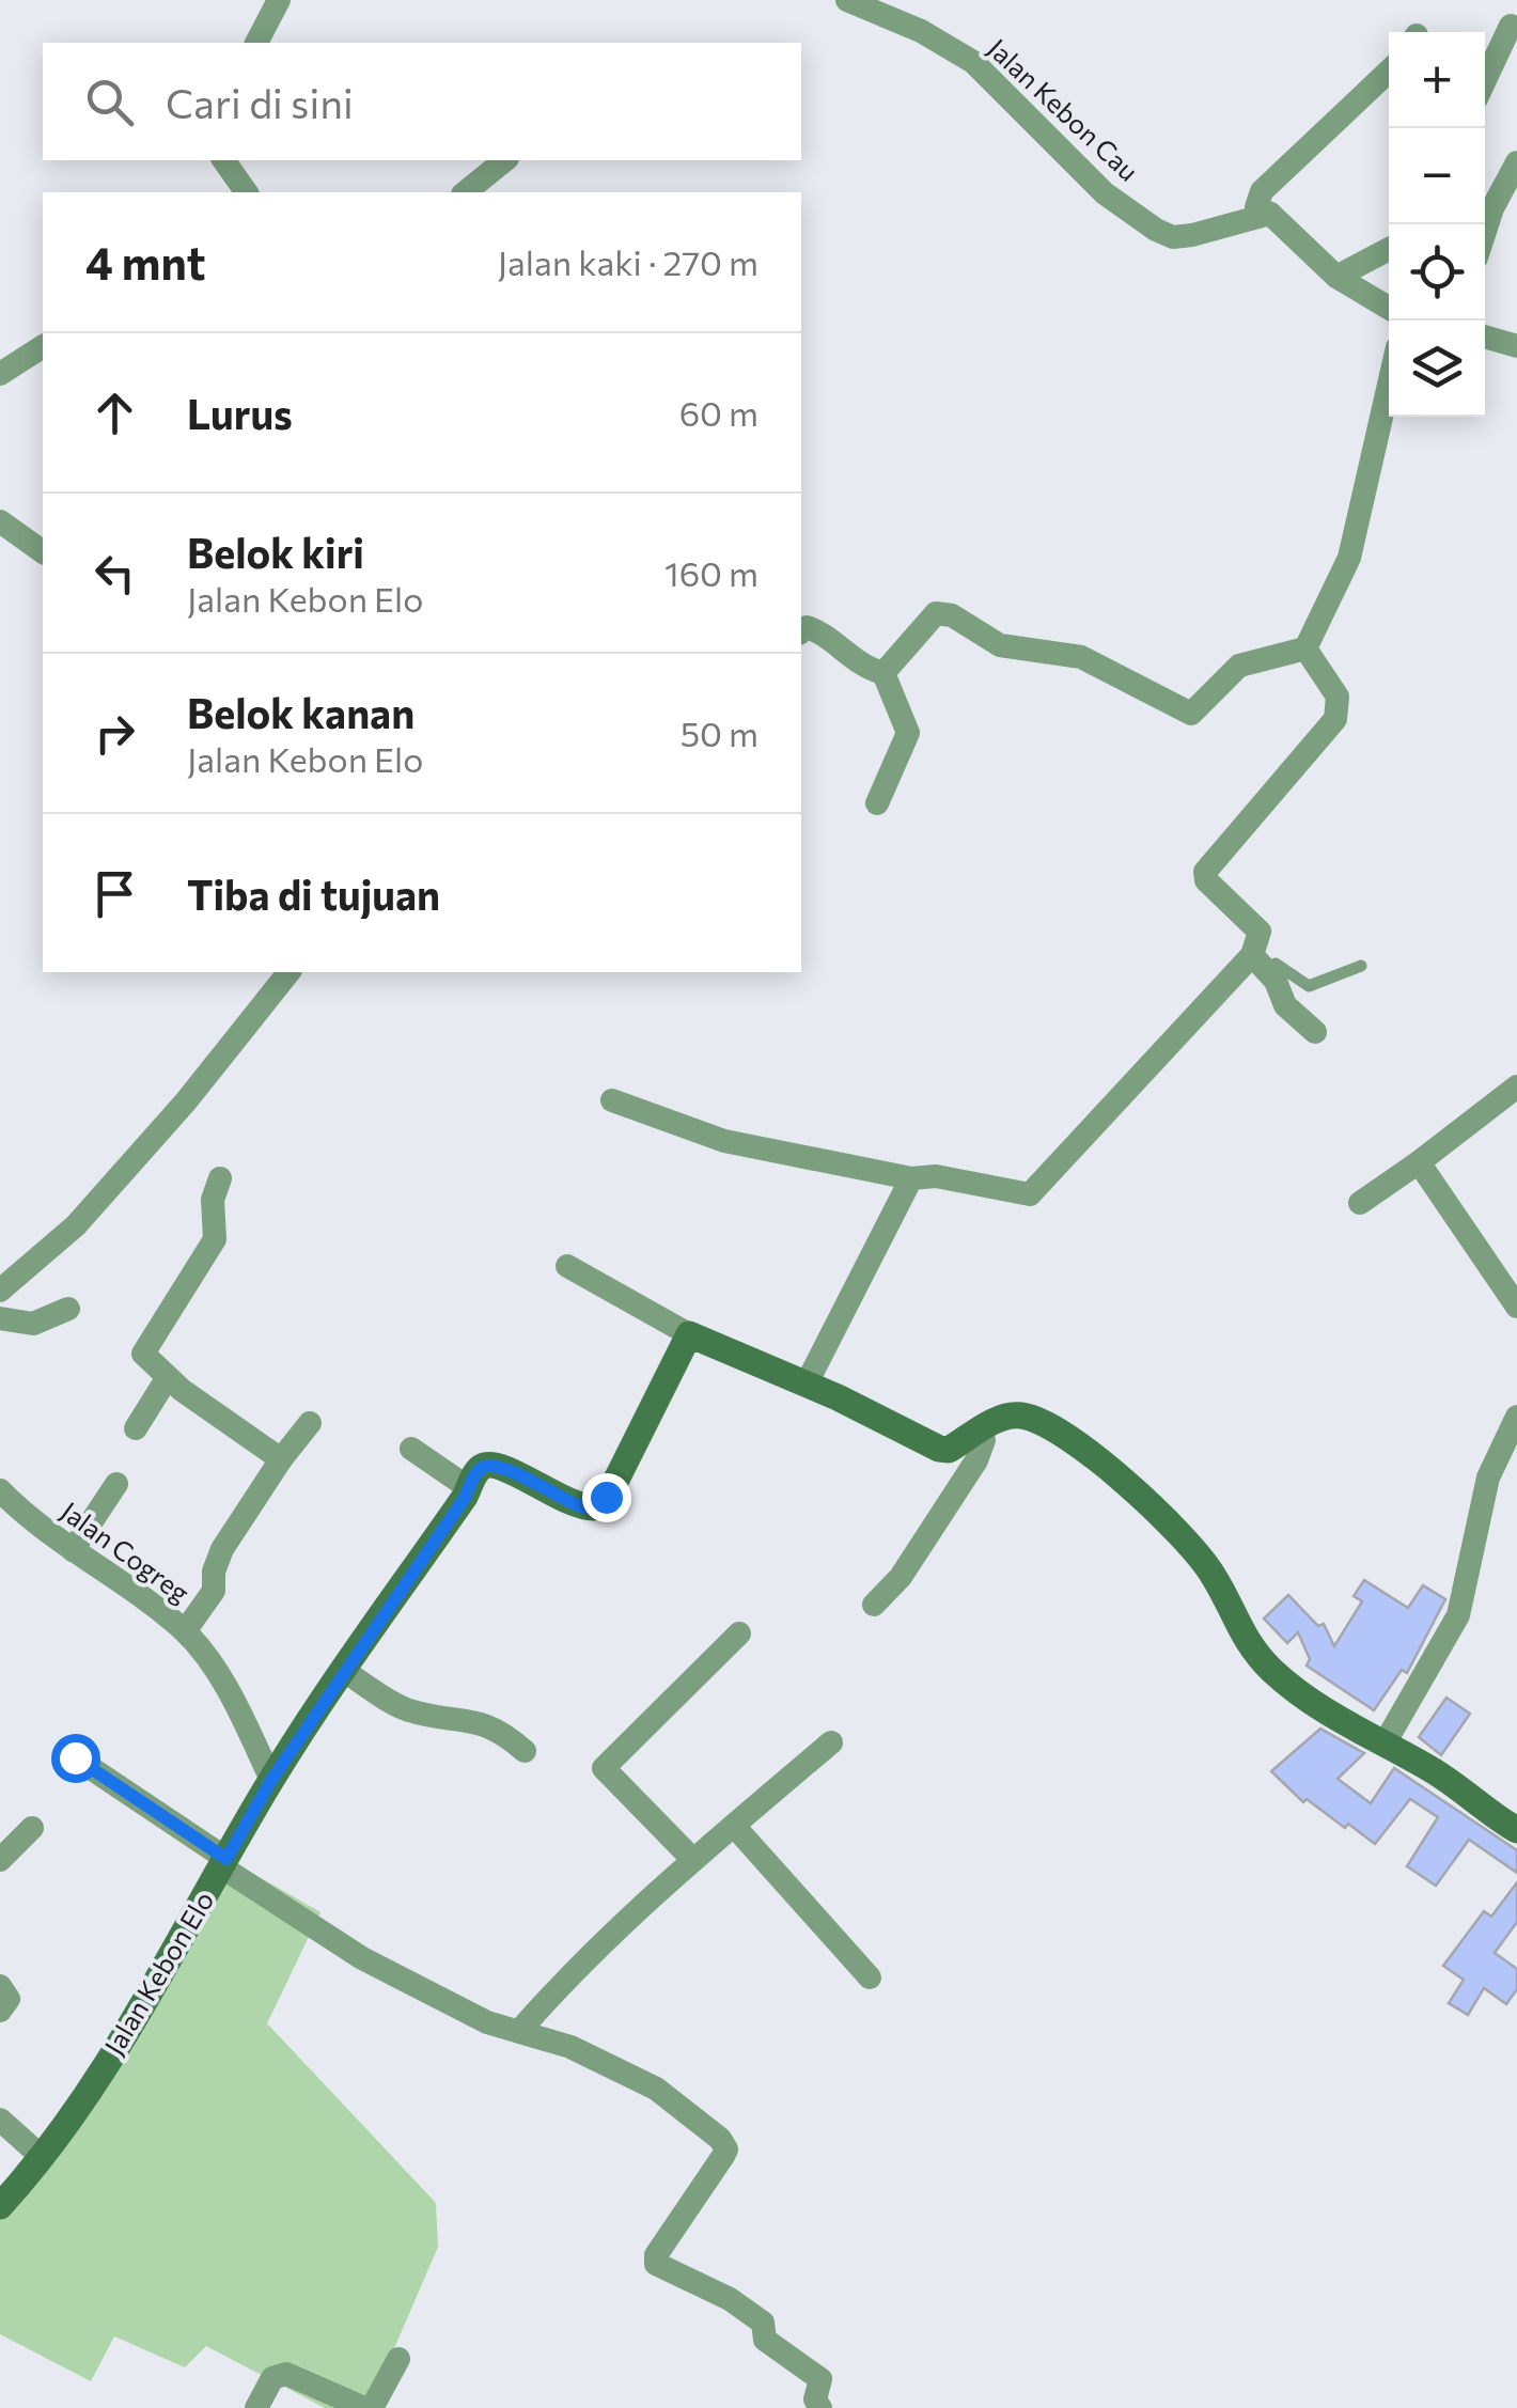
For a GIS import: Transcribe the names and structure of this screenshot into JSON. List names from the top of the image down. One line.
{"streets":{"street":["Jalan Kebon Cau","Jalan Cogreg","Jalan Kebon Elo"]},"crossings":[["Jalan Cogreg","Jalan Kebon Elo"]],"page":{"map_buttons":["+","−"],"search":"Cari di sini","heading":["4 mnt","Jalan kaki · 270 m"],"list":[["Lurus","60 m"],["Belok kiri","Jalan Kebon Elo","160 m"],["Belok kanan","Jalan Kebon Elo","50 m"],"Tiba di tujuan"]}}
